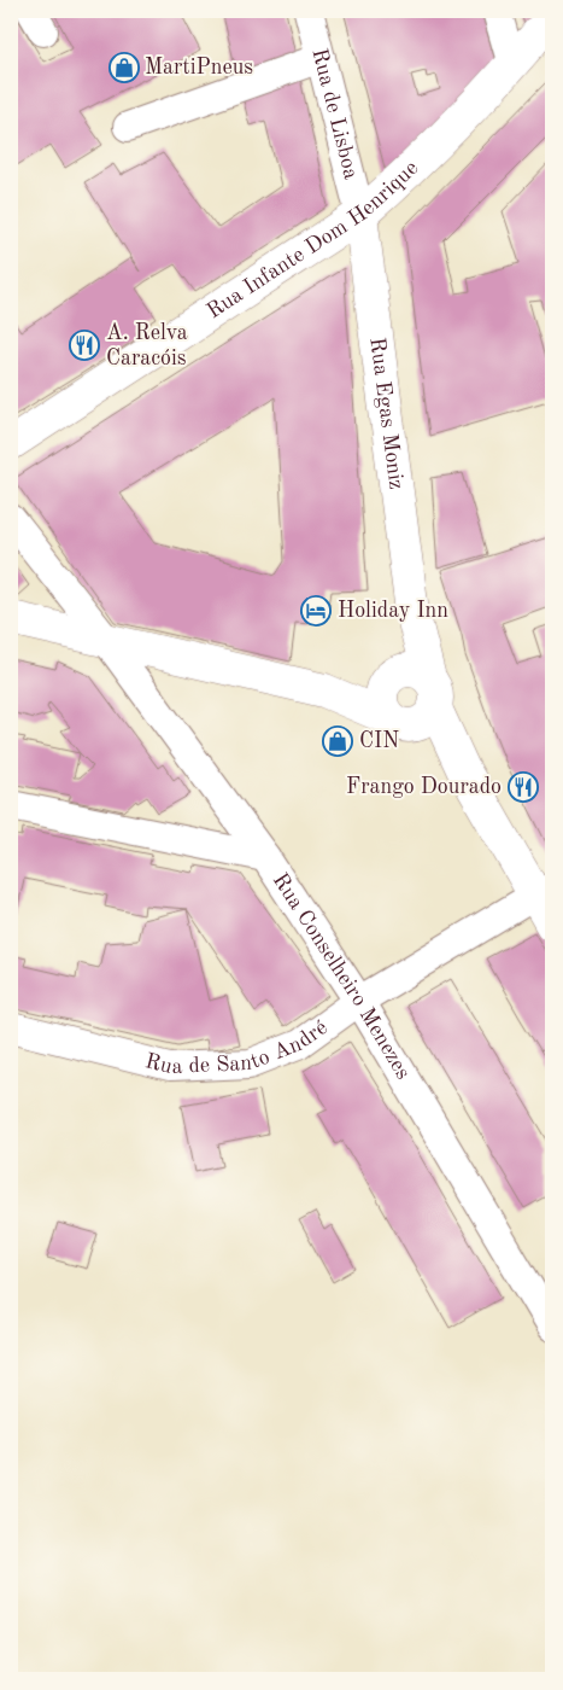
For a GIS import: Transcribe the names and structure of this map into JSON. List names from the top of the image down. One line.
{"streets":{"main road":["Rua Infante Dom Henrique","Rua Egas Moniz"],"street":["Rua de Lisboa","Rua Conselheiro Menezes","Rua de Santo André"]},"crossings":[["Rua de Lisboa","Rua Infante Dom Henrique"],["Rua de Lisboa","Rua Egas Moniz"],["Rua Infante Dom Henrique","Rua Egas Moniz"],["Rua Conselheiro Menezes","Rua de Santo André"]],"places":{"shop":["MartiPneus","CIN"],"restaurant":["A. Relva Caracóis","Frango Dourado"],"hotel":["Holiday Inn"]}}
